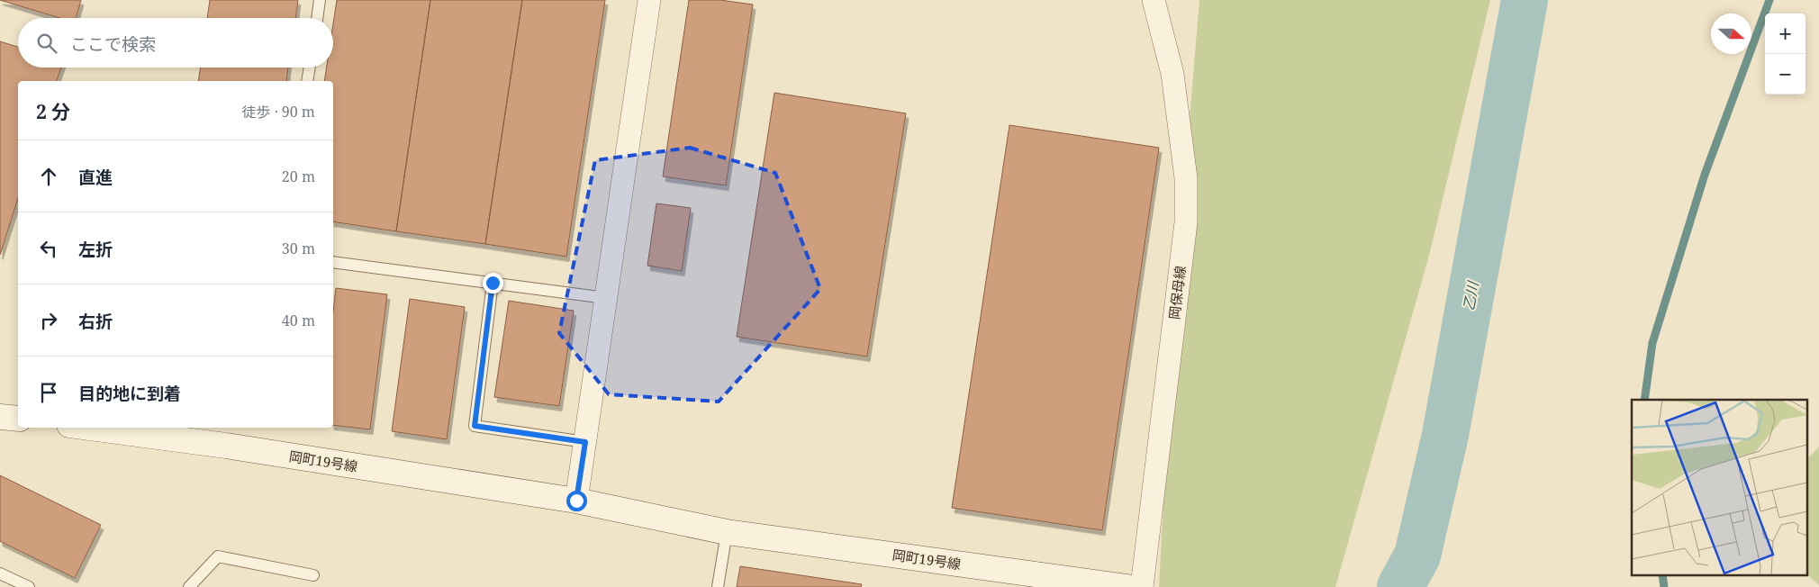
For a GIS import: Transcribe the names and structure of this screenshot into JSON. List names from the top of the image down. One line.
{"streets":{"street":["岡保母線","岡町19号線"]},"water":["乙川"],"north":"right","page":{"map_buttons":["+","−"],"search":"ここで検索","heading":["2 分","徒歩 · 90 m"],"list":[["直進","20 m"],["左折","30 m"],["右折","40 m"],"目的地に到着"]}}
